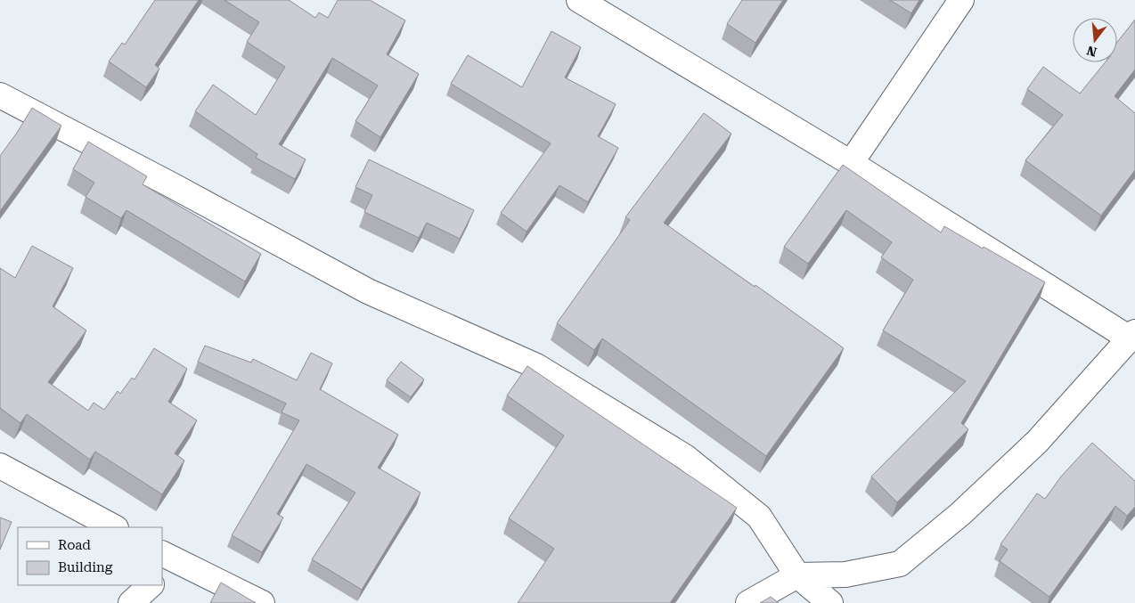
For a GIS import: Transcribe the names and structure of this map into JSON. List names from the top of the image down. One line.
{"legend":["Road","Building"],"north":"bottom"}
